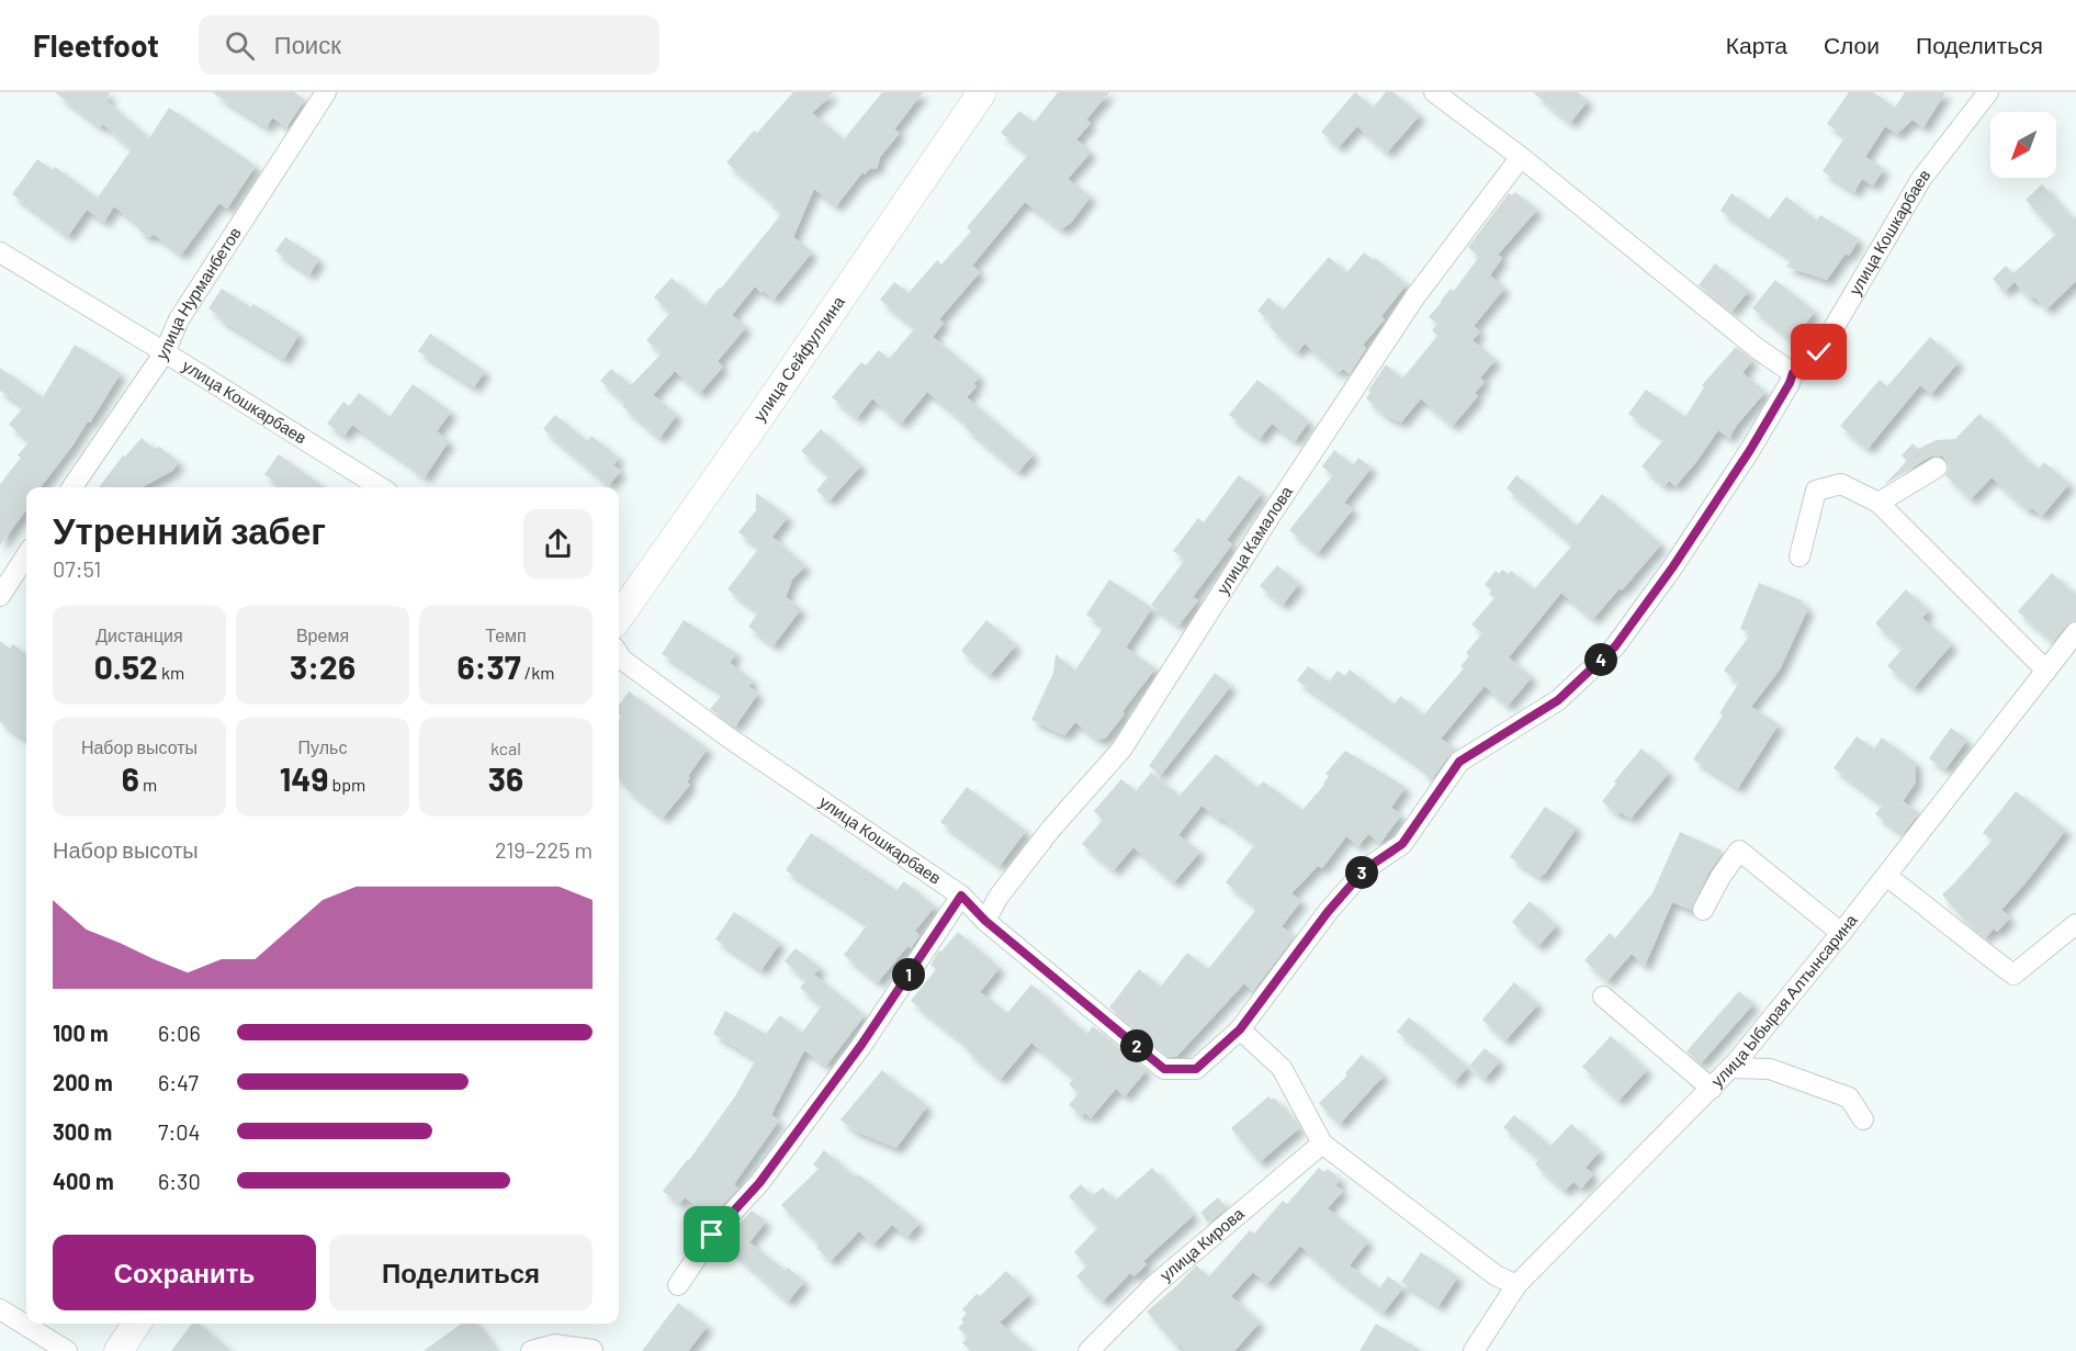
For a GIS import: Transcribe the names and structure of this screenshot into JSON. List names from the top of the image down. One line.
{"streets":{"street":["улица Кошкарбаев","улица Нурманбетов","улица Сейфуллина","улица Камалова","улица Ыбырая Алтынсарина","улица Кирова"]},"crossings":[["улица Кошкарбаев","улица Нурманбетов"],["улица Кошкарбаев","улица Камалова"]],"north":"bottom left","page":{"header":"Fleetfoot","search":"Поиск","nav":["Карта","Слои","Поделиться"],"heading":["Утренний забег","07:51"],"stats":[["Дистанция","0.52 km"],["Время","3:26"],["Темп","6:37 /km"],["Набор высоты","6 m"],["Пульс","149 bpm"],["kcal","36"]],"pins":["4","3","1","2"],"chart":["Набор высоты","219–225 m"],"list":[{"name":"100 m","note":"6:06"},{"name":"200 m","note":"6:47"},{"name":"300 m","note":"7:04"},{"name":"400 m","note":"6:30"}],"buttons":["Сохранить","Поделиться"]}}
